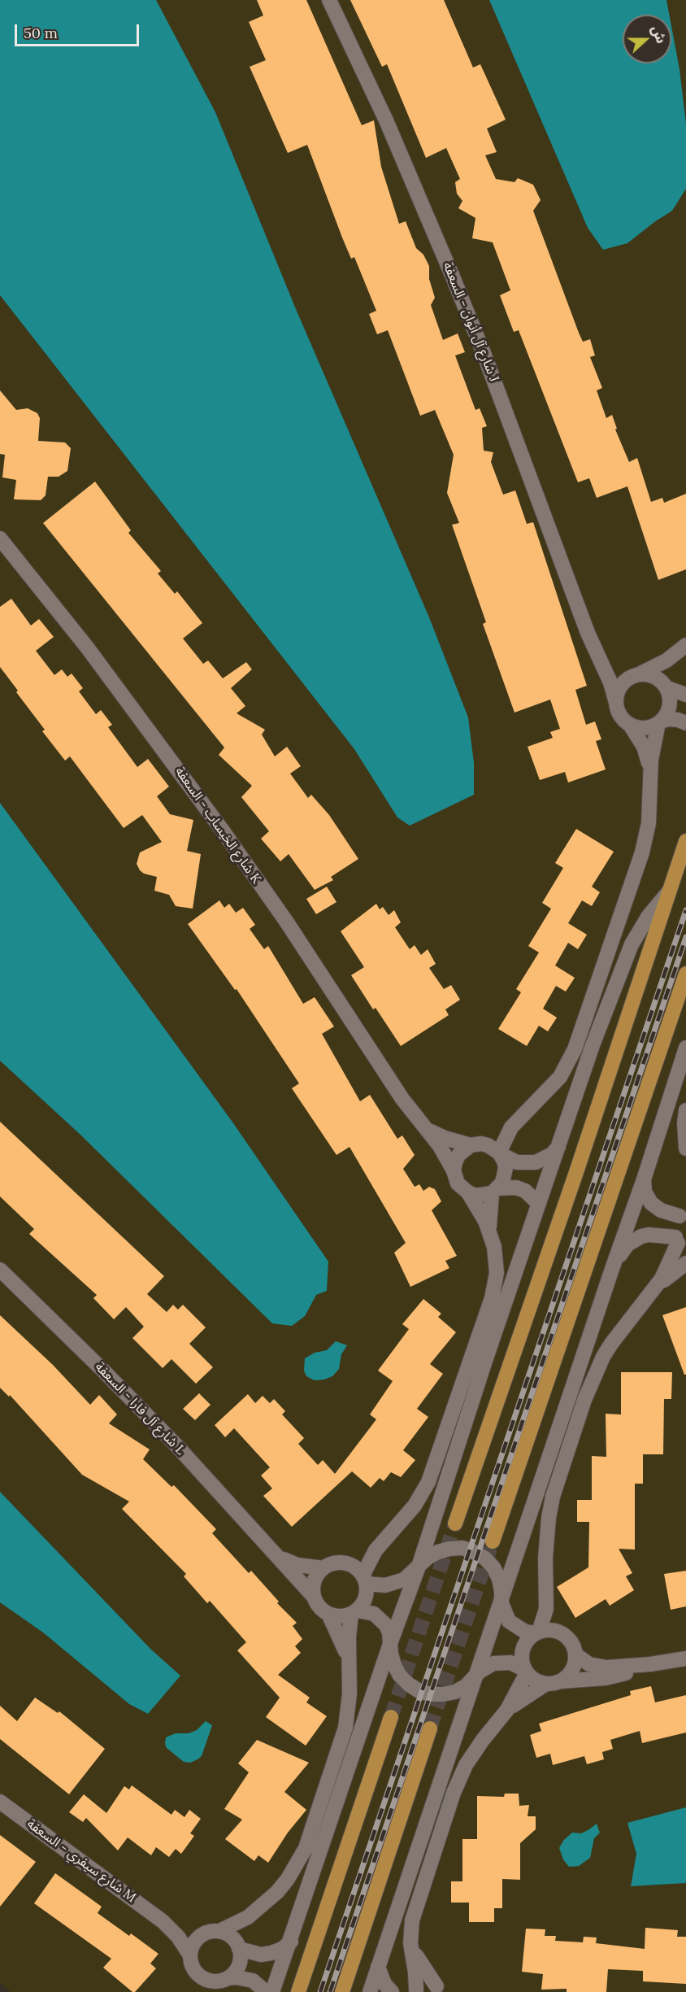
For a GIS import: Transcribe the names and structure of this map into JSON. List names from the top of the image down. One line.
{"streets":{"street":["شارع آل أنوان - السعفة J","شارع الخيساب - السعفة K","شارع آل فارا - السعفة L","شارع سيفري - السعفة M"]},"scale_bar":"50 m","north":"right"}
